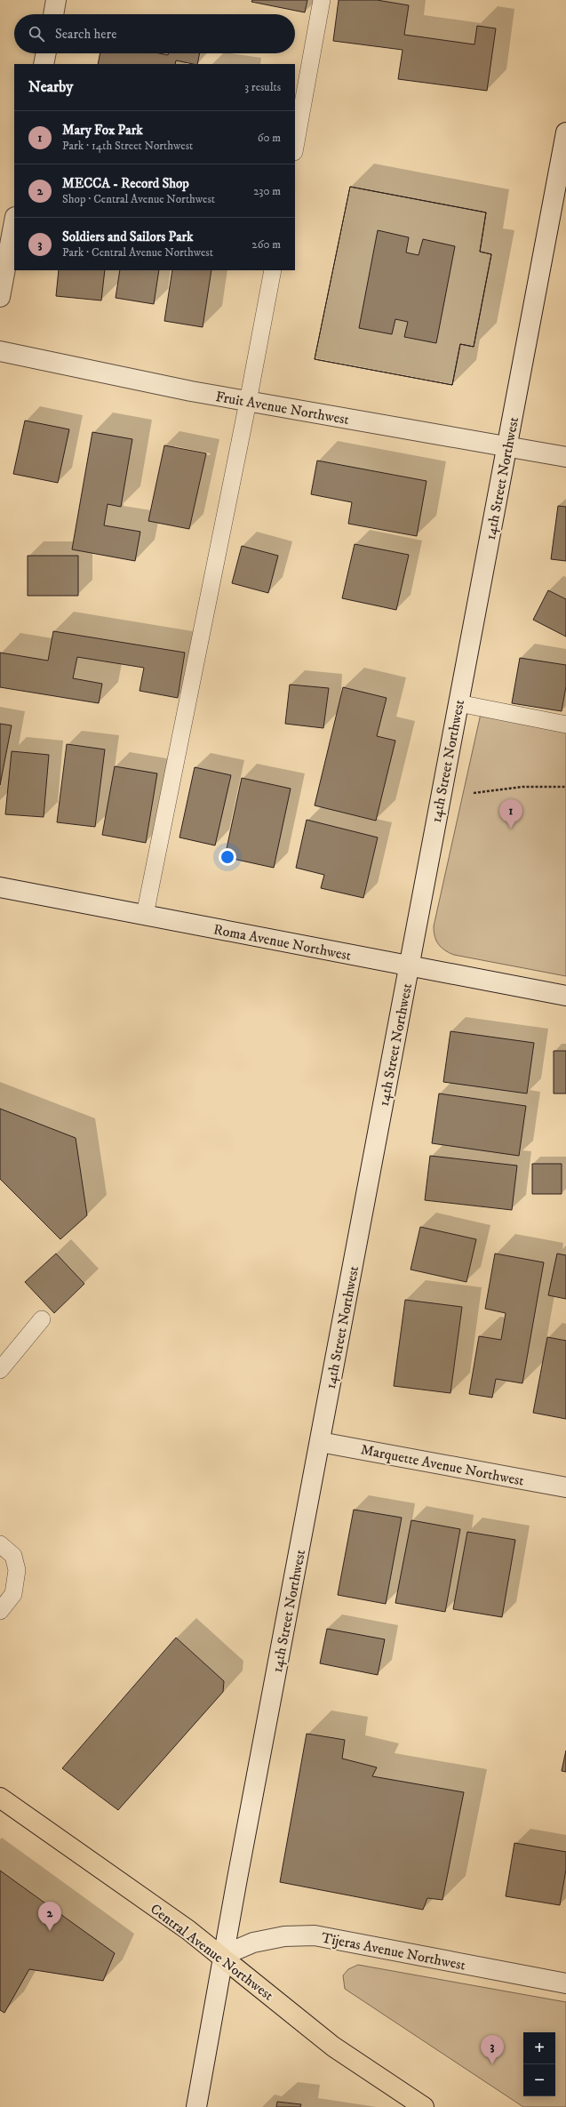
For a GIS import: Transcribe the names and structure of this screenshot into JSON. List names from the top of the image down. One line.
{"streets":{"main road":["Central Avenue Northwest"],"street":["Fruit Avenue Northwest","14th Street Northwest","Roma Avenue Northwest","Marquette Avenue Northwest","Tijeras Avenue Northwest"]},"crossings":[["Fruit Avenue Northwest","14th Street Northwest"],["14th Street Northwest","Roma Avenue Northwest"],["14th Street Northwest","Marquette Avenue Northwest"],["14th Street Northwest","Tijeras Avenue Northwest"],["14th Street Northwest","Central Avenue Northwest"],["Tijeras Avenue Northwest","Central Avenue Northwest"]],"page":{"search":"Search here","heading":["Nearby","3 results"],"list":[{"mark":"1","name":"Mary Fox Park","note":"Park · 14th Street Northwest","value":"60 m"},{"mark":"2","name":"MECCA - Record Shop","note":"Shop · Central Avenue Northwest","value":"230 m"},{"mark":"3","name":"Soldiers and Sailors Park","note":"Park · Central Avenue Northwest","value":"260 m"}],"pins":["1","2","3"],"map_buttons":["+","−"]}}
